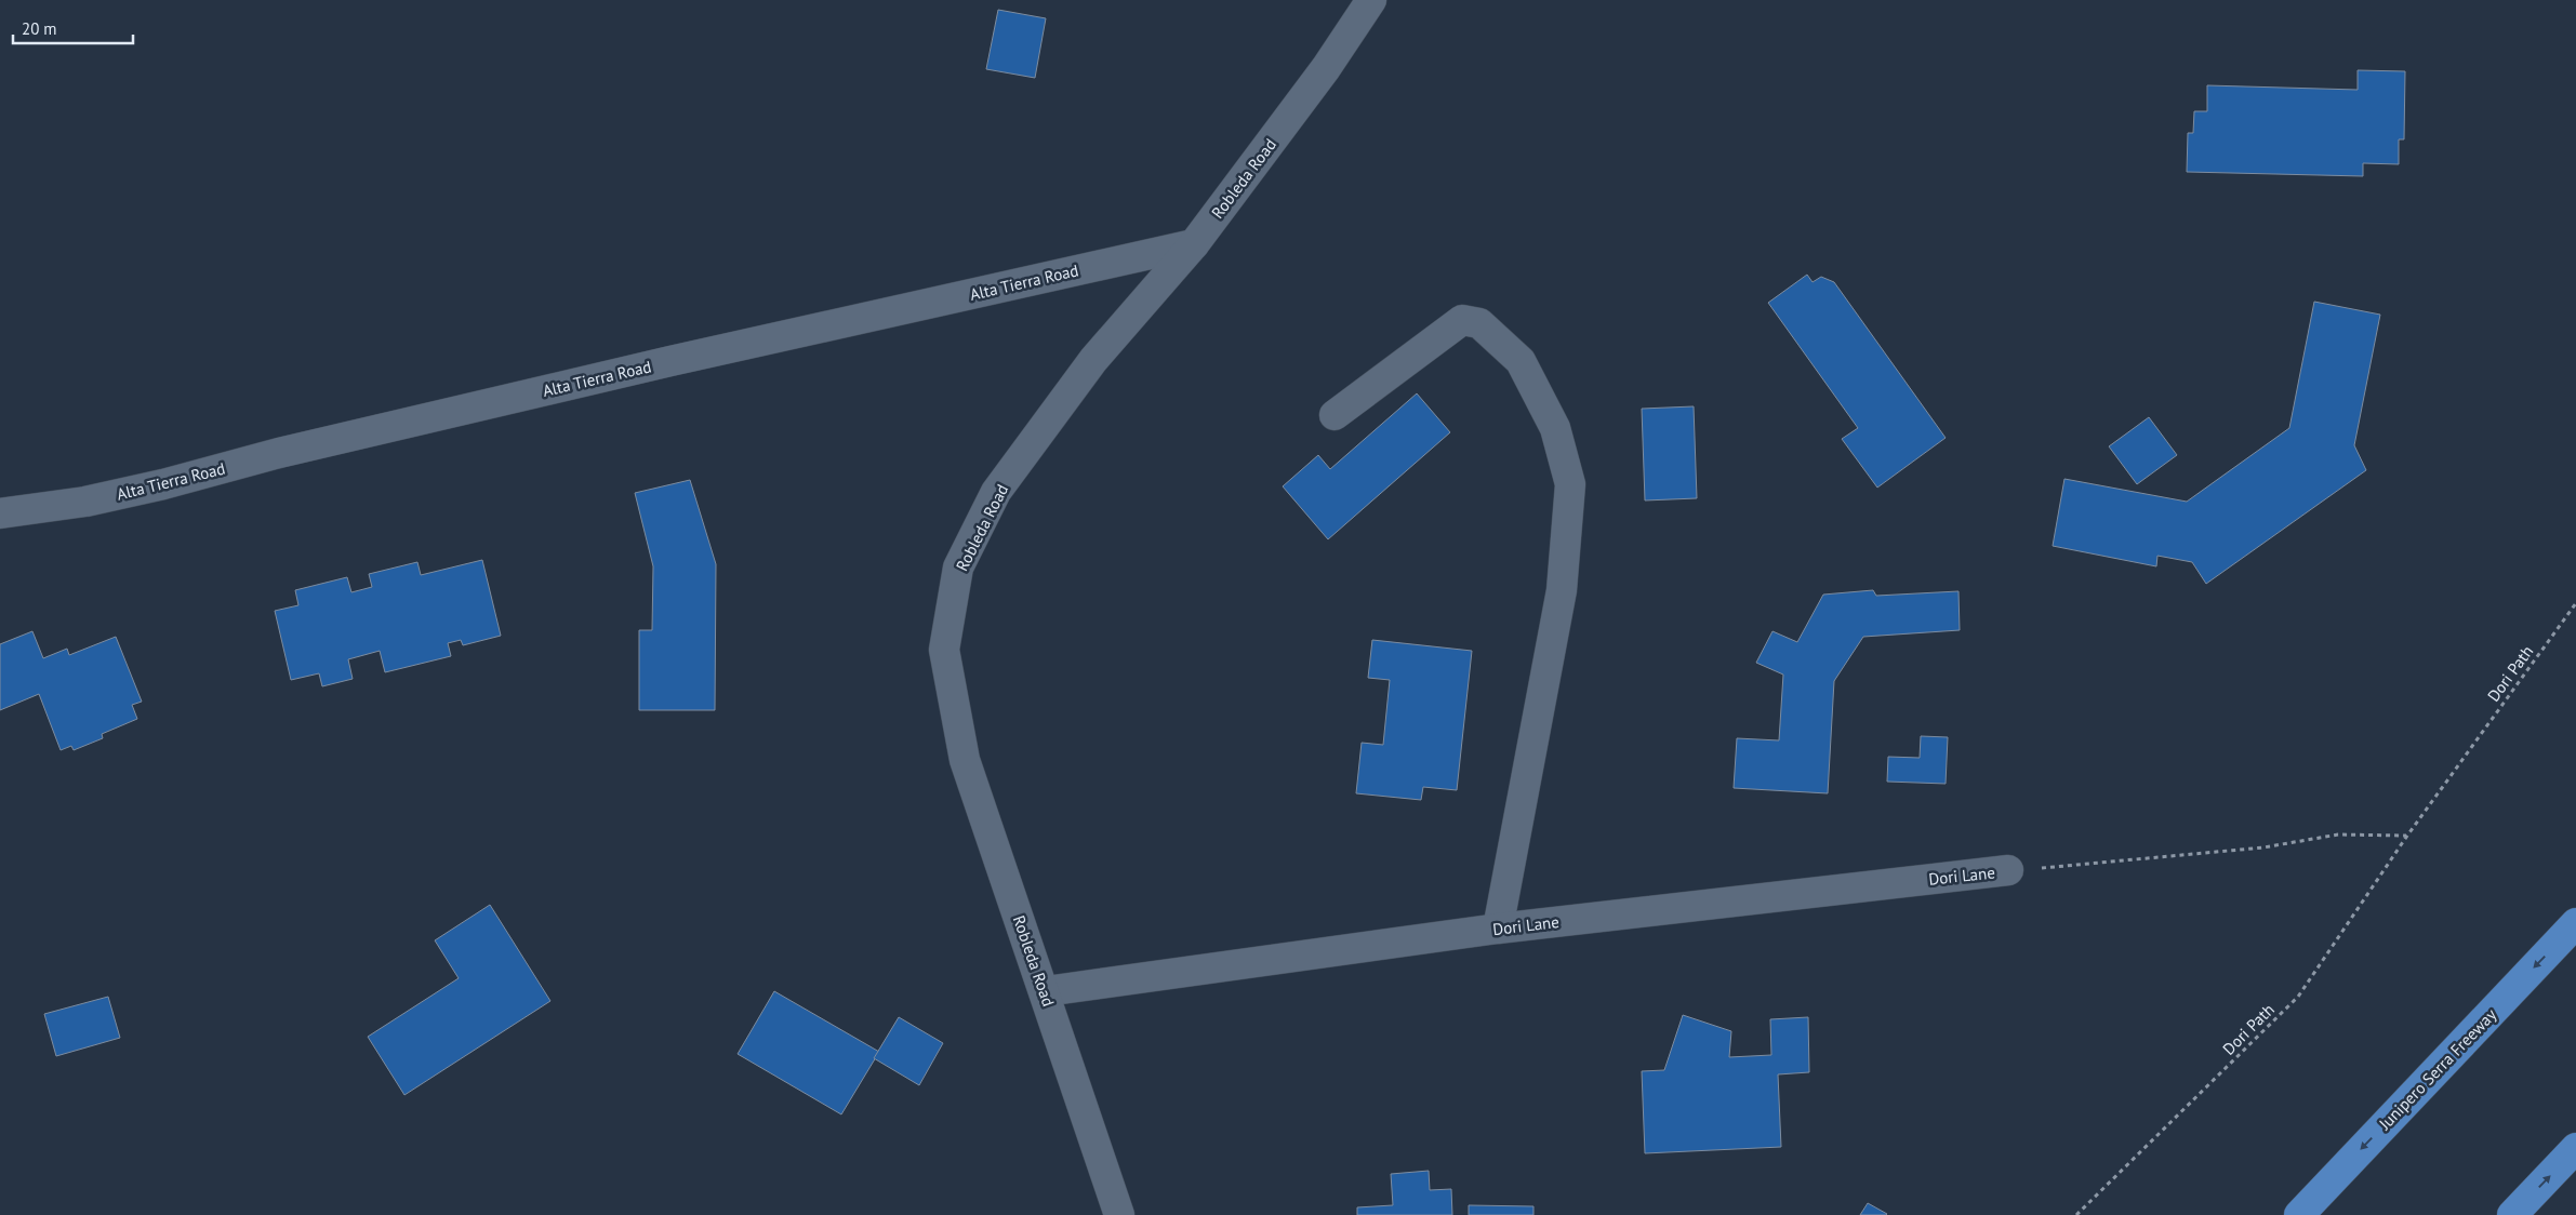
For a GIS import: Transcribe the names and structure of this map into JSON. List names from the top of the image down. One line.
{"streets":{"highway":["Junipero Serra Freeway"],"street":["Robleda Road","Alta Tierra Road","Dori Lane"],"path":["Dori Path"]},"crossings":[["Robleda Road","Alta Tierra Road"],["Robleda Road","Dori Lane"]],"one_way":["Junipero Serra Freeway"],"scale_bar":"20 m"}
